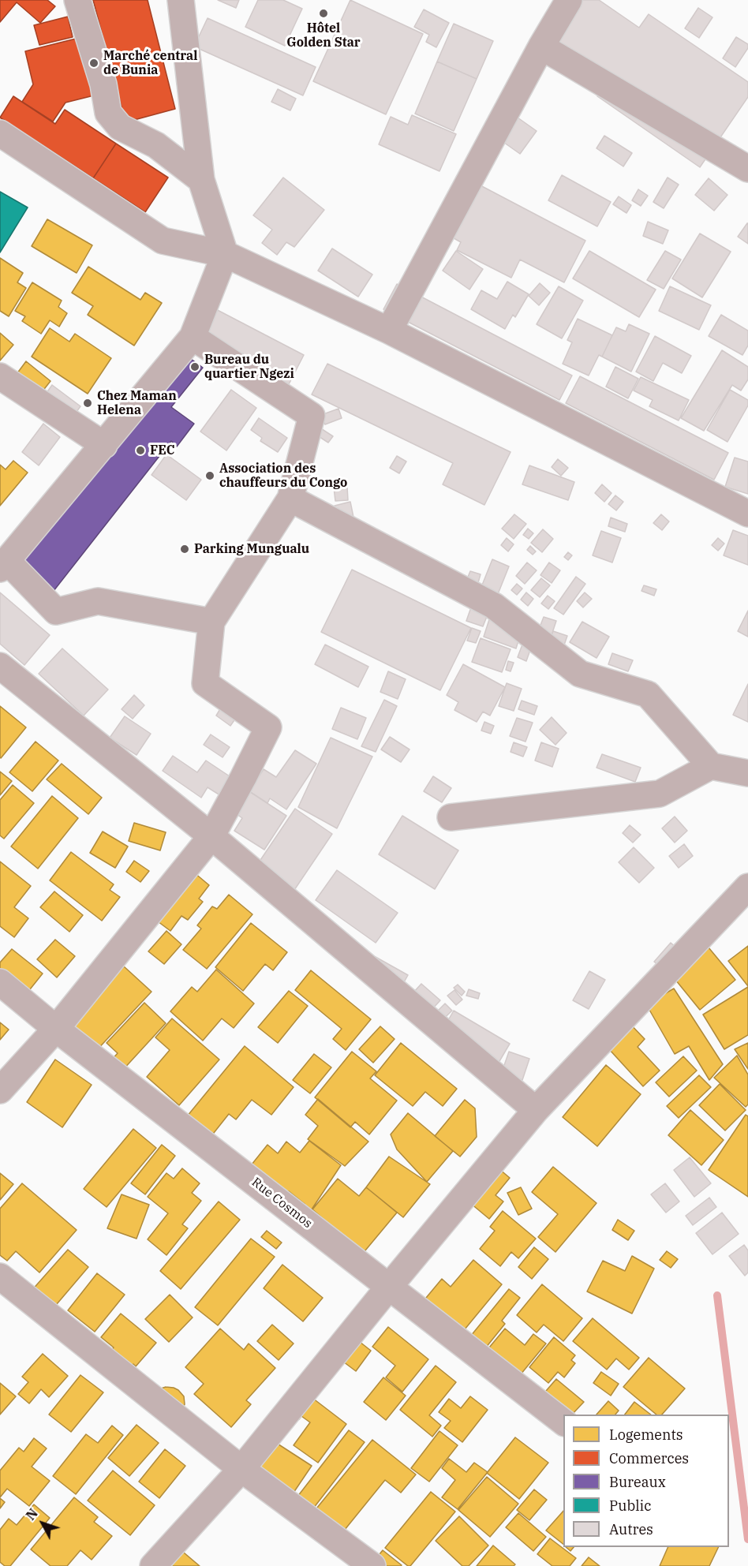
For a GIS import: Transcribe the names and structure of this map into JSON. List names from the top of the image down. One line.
{"streets":{"street":["Rue Cosmos"]},"places":["Hôtel Golden Star","Marché central de Bunia","Bureau du quartier Ngezi","Chez Maman Helena","FEC","Association des chauffeurs du Congo","Parking Mungualu"],"legend":["Logements","Commerces","Bureaux","Public","Autres"],"north":"top left"}
